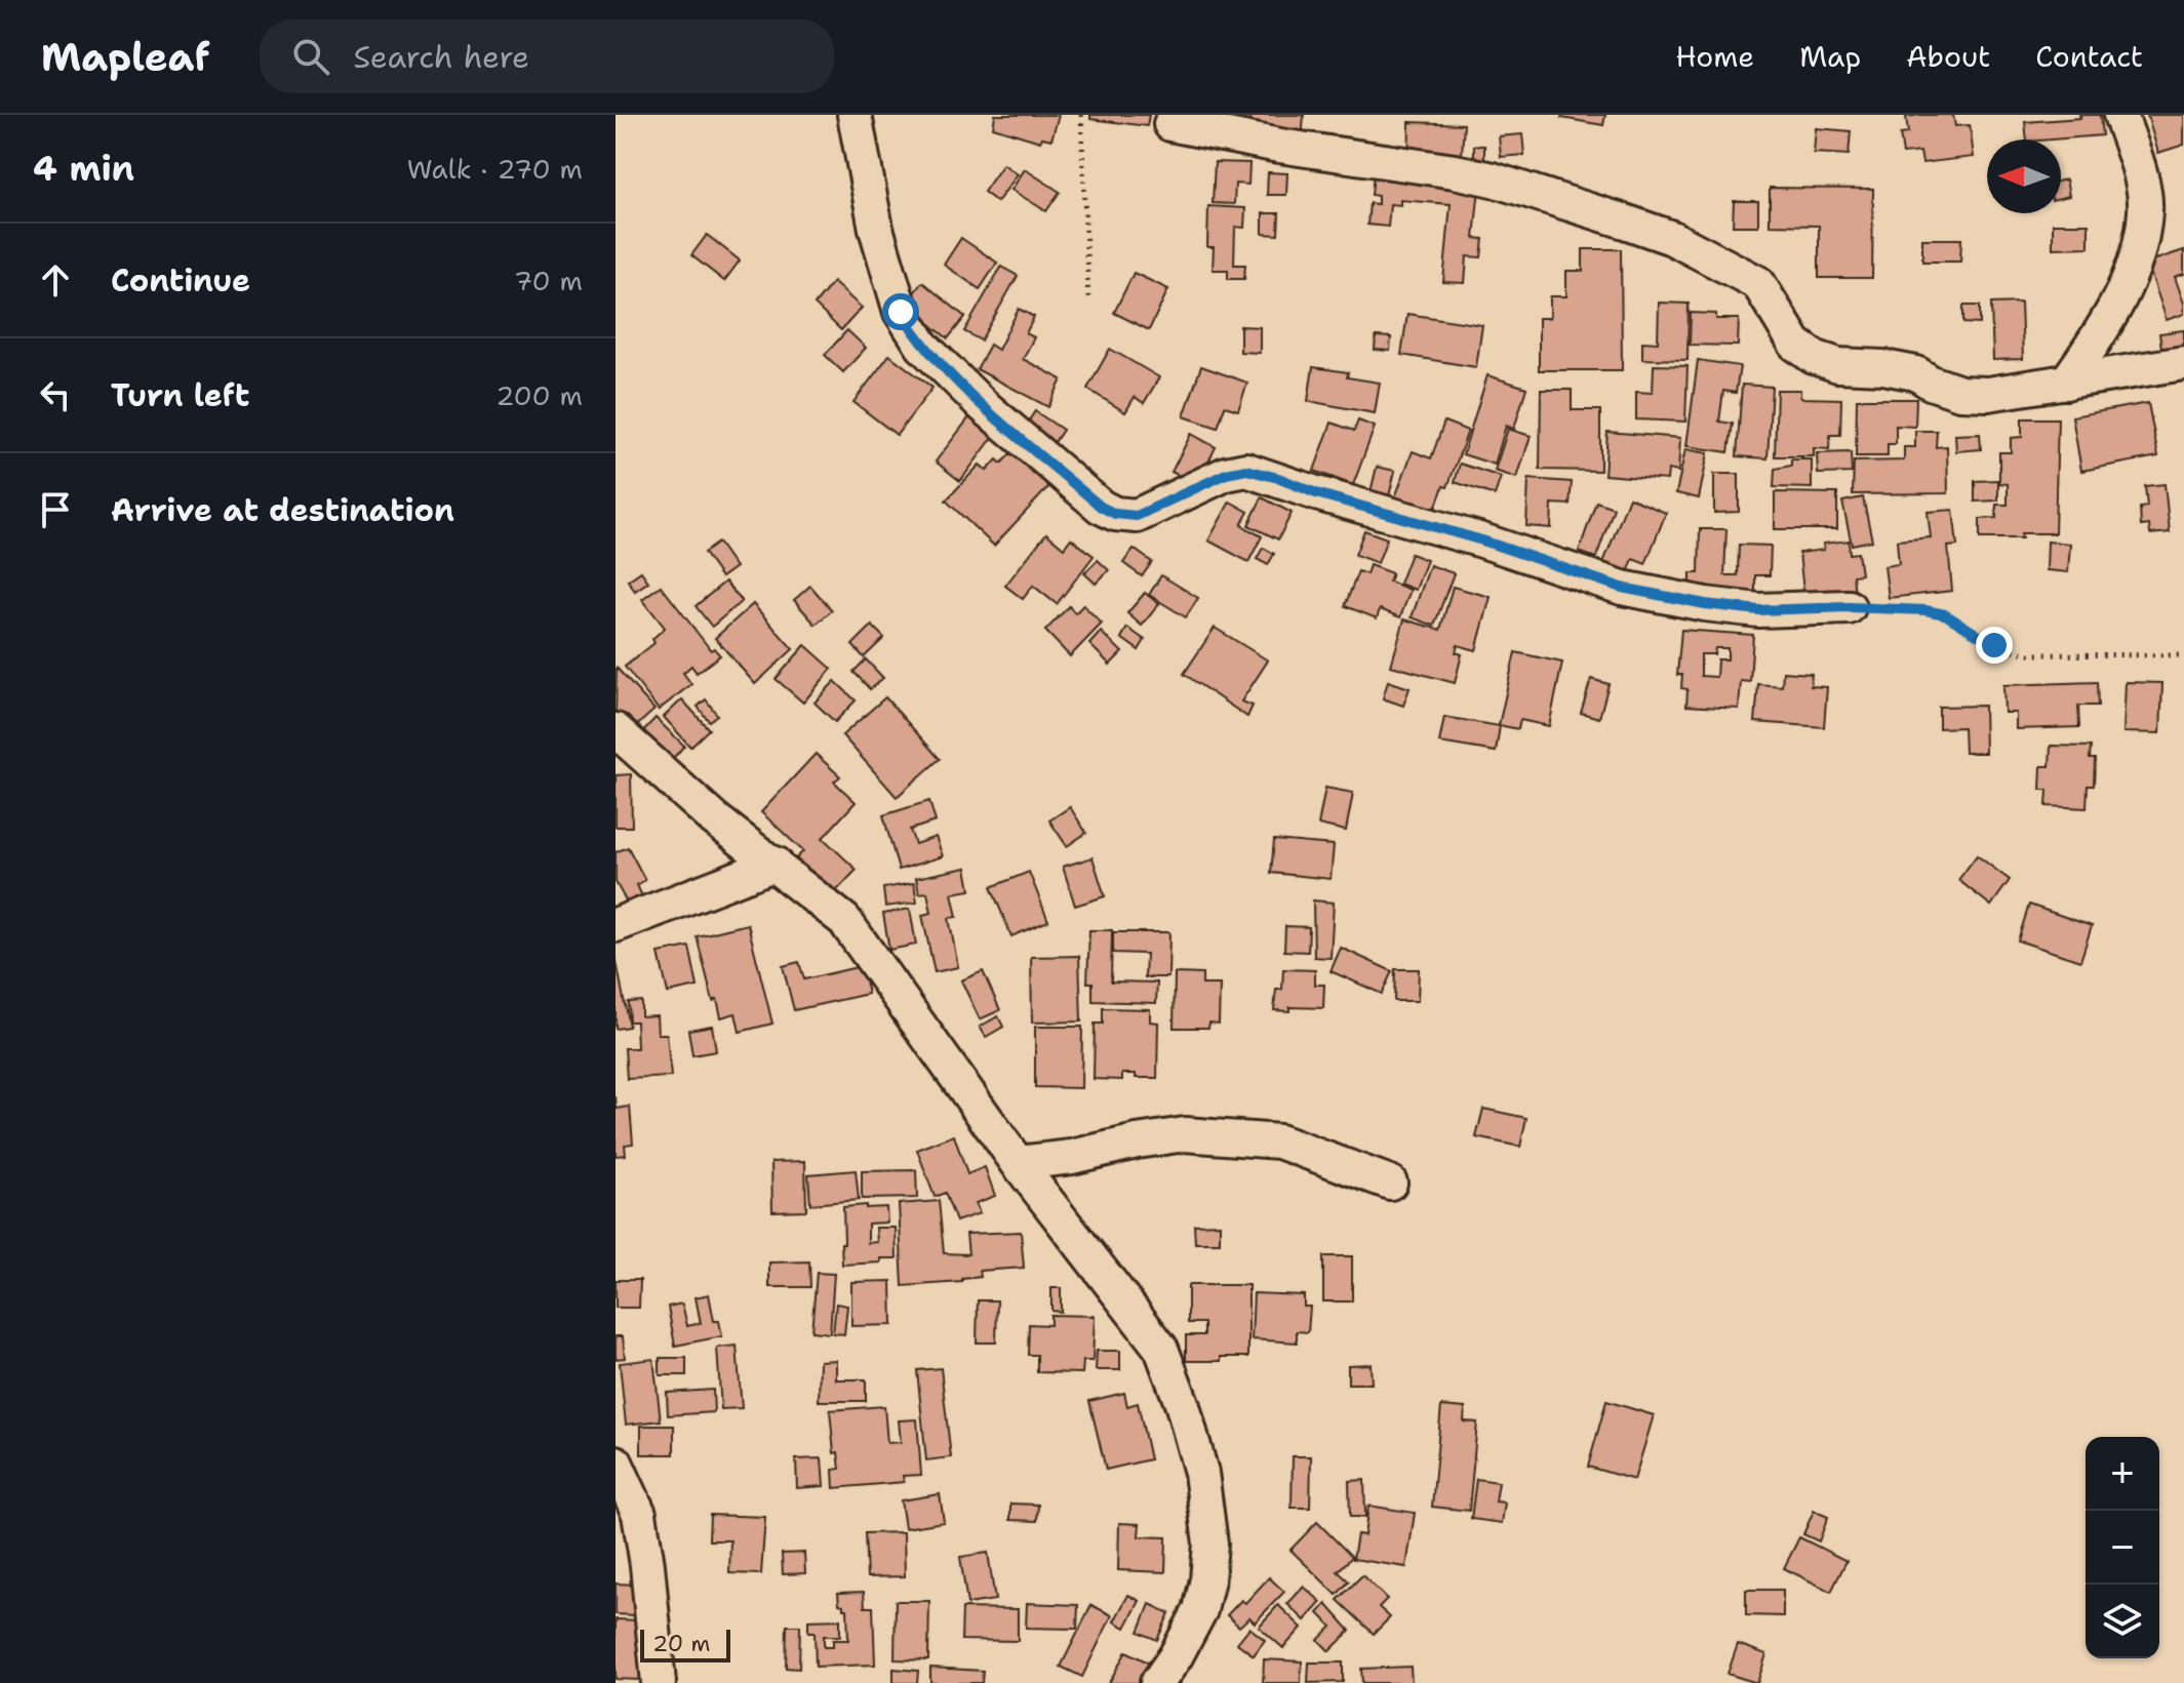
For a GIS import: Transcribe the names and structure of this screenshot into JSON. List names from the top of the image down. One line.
{"scale_bar":"20 m","north":"left","page":{"header":"Mapleaf","search":"Search here","nav":["Home","Map","About","Contact"],"heading":["4 min","Walk · 270 m"],"list":[["Continue","70 m"],["Turn left","200 m"],"Arrive at destination"],"map_buttons":["+","−"],"scale":"20 m"}}
